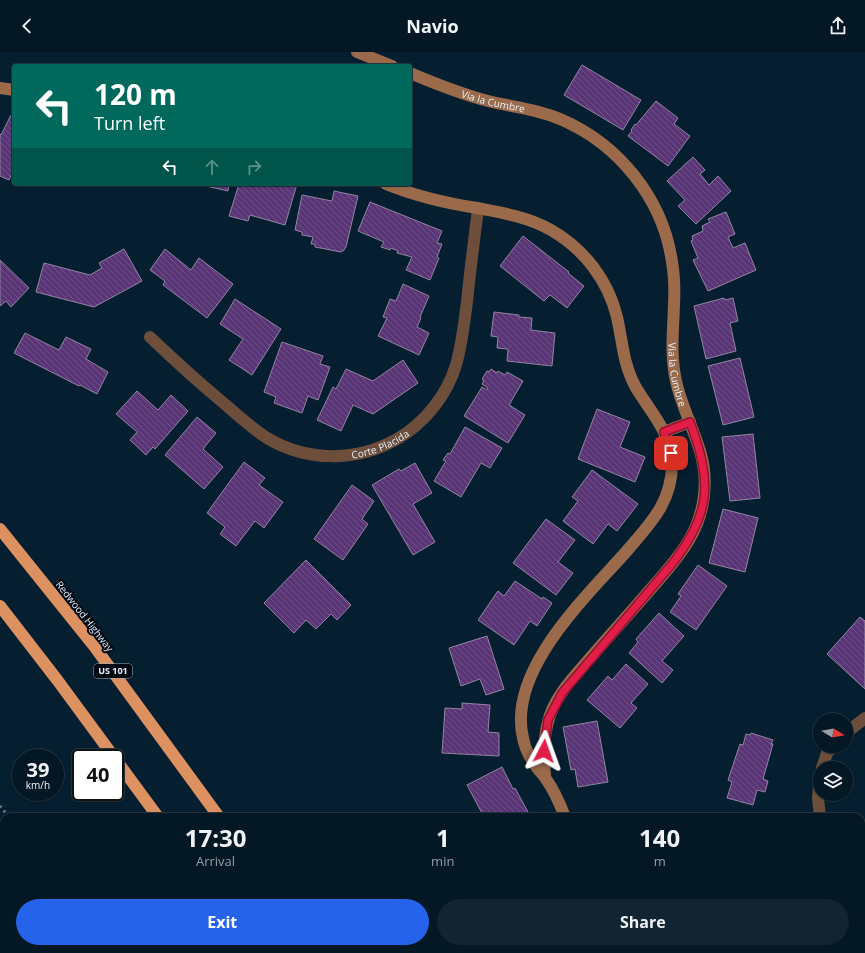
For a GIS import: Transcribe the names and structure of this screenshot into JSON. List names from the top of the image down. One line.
{"streets":{"highway":["Redwood Highway","US 101"],"street":["Via la Cumbre","Corte Placida"]},"crossings":[["Via la Cumbre","Corte Placida"]],"north":"right","page":{"header":"Navio","turn":["120 m","Turn left"],"speed":"39 km/h","limit":"40","eta":["17:30","Arrival","1","min","140","m"],"buttons":["Exit","Share"]}}
